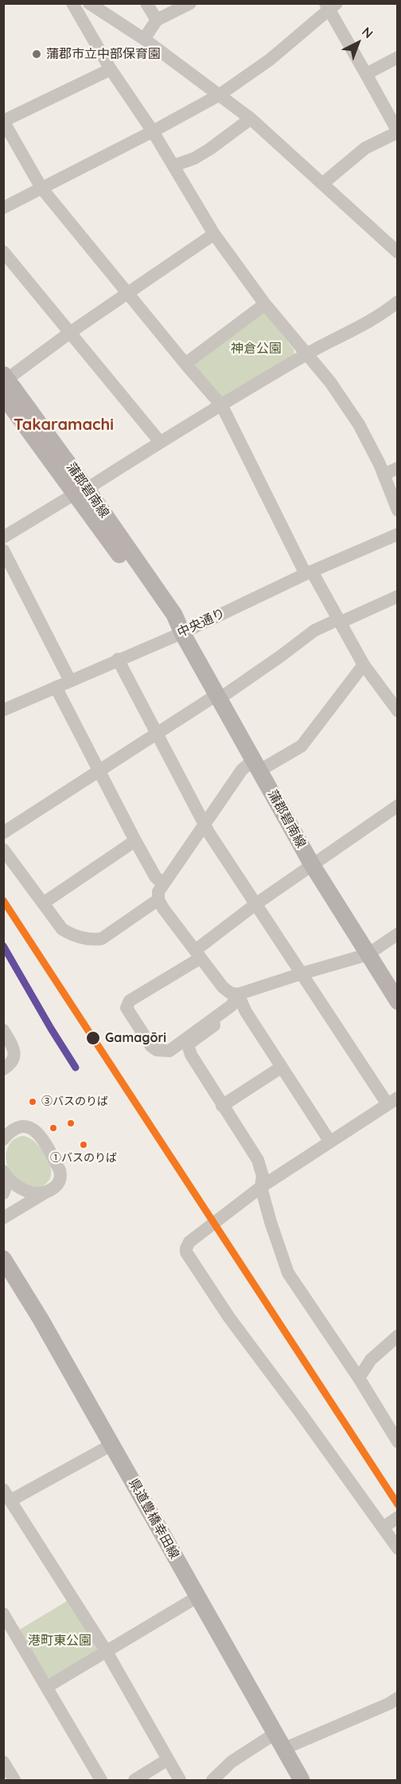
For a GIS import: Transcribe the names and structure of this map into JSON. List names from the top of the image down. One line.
{"streets":{"main road":["蒲郡碧南線","県道豊橋幸田線"],"street":["中央通り"]},"crossings":[["蒲郡碧南線","中央通り"]],"districts":["Takaramachi"],"parks":["神倉公園","港町東公園"],"places":["蒲郡市立中部保育園","Gamagōri","③バスのりば","①バスのりば"],"north":"top right"}
